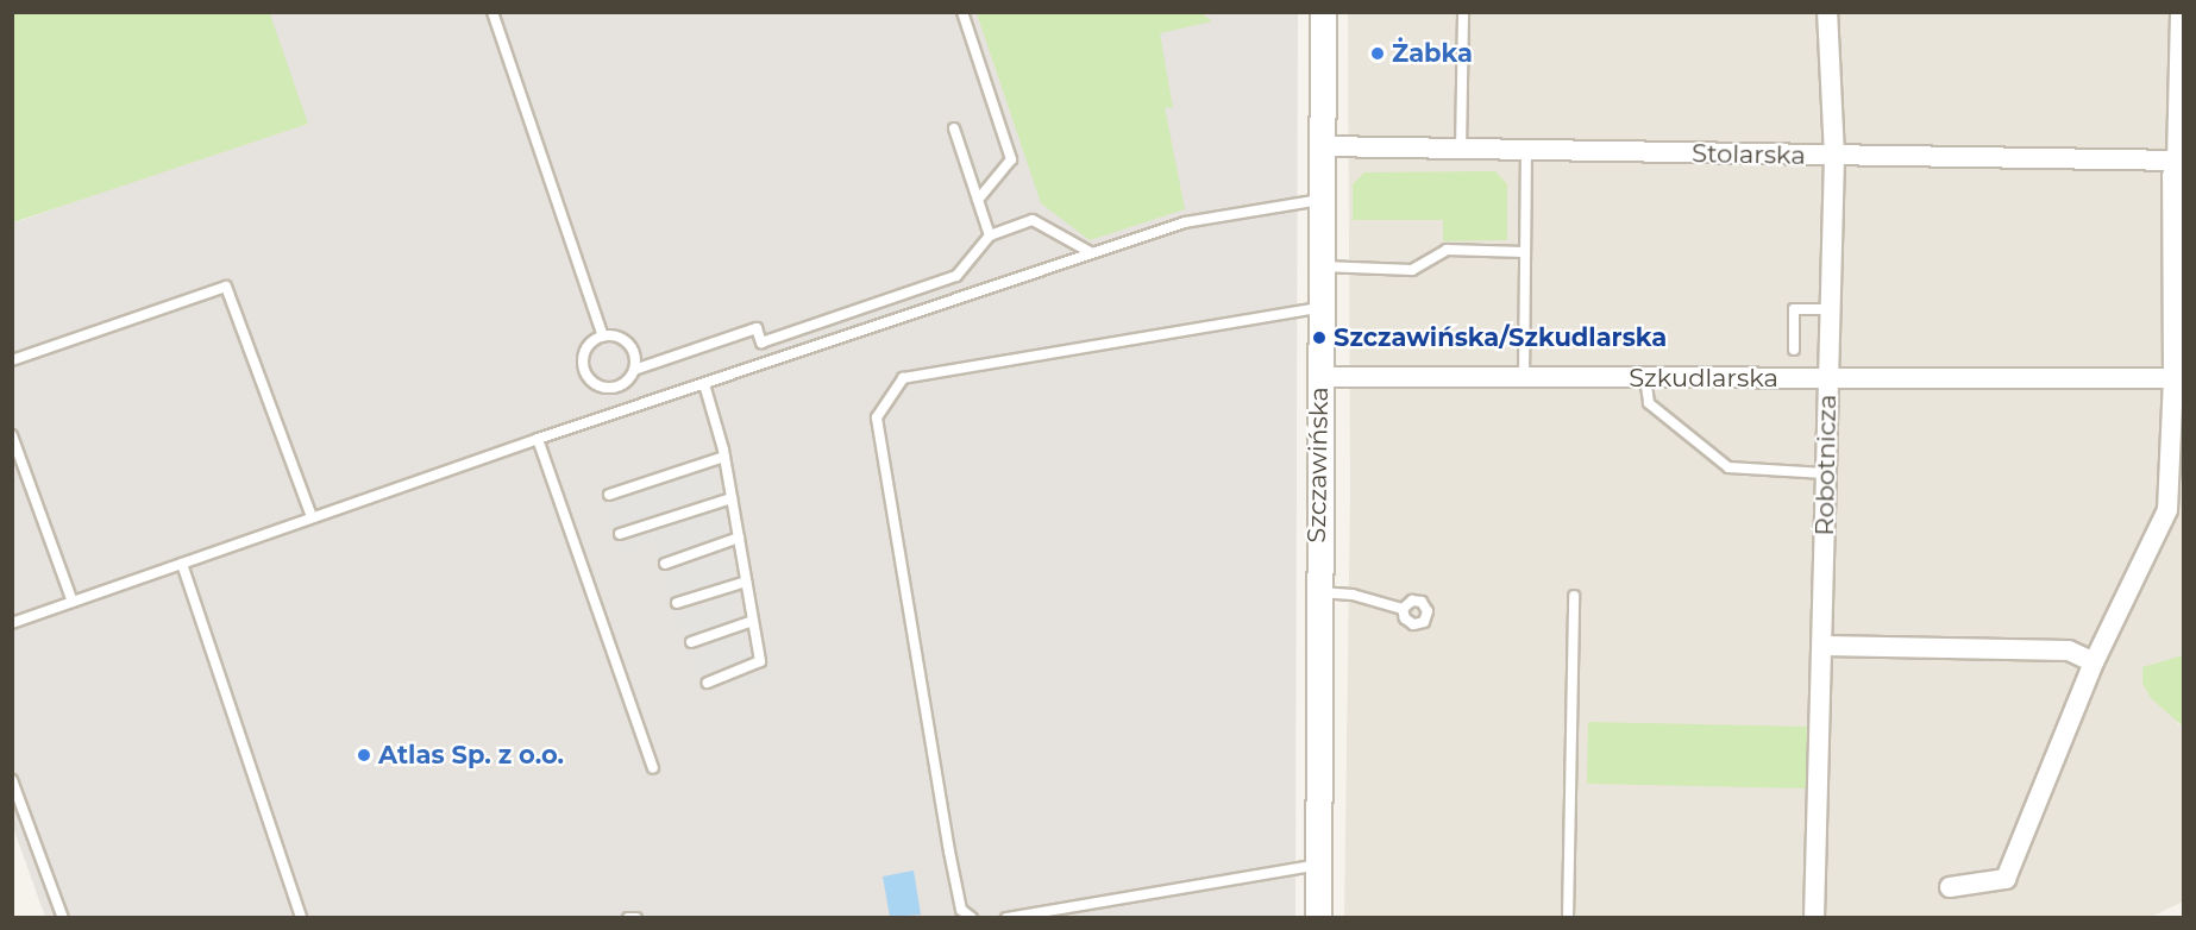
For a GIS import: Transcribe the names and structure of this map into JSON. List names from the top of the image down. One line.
{"streets":{"street":["Stolarska","Szkudlarska","Szczawińska","Robotnicza"]},"crossings":[["Stolarska","Szczawińska"],["Stolarska","Robotnicza"],["Szkudlarska","Szczawińska"],["Szkudlarska","Robotnicza"]],"places":["Żabka","Szczawińska/Szkudlarska","Atlas Sp. z o.o."]}
